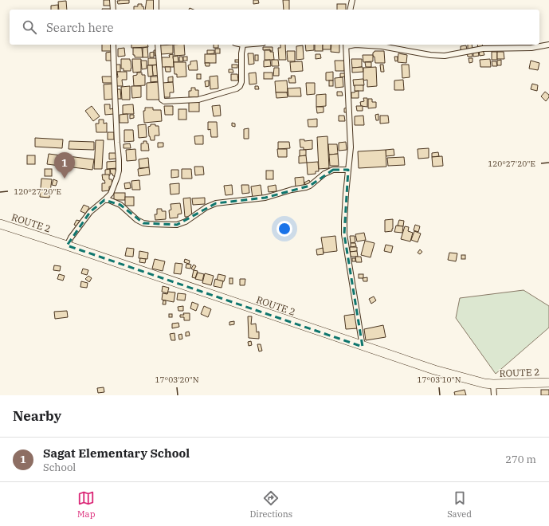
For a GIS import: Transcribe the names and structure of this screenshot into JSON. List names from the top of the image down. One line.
{"streets":{"highway":["ROUTE 2"]},"page":{"search":"Search here","pins":"1","heading":"Nearby","list":[{"mark":"1","name":"Sagat Elementary School","note":"School","value":"270 m"}],"nav":["Map","Directions","Saved"]},"coordinates":["120°27'20\"E","17°03'20\"N","17°03'10\"N"]}
